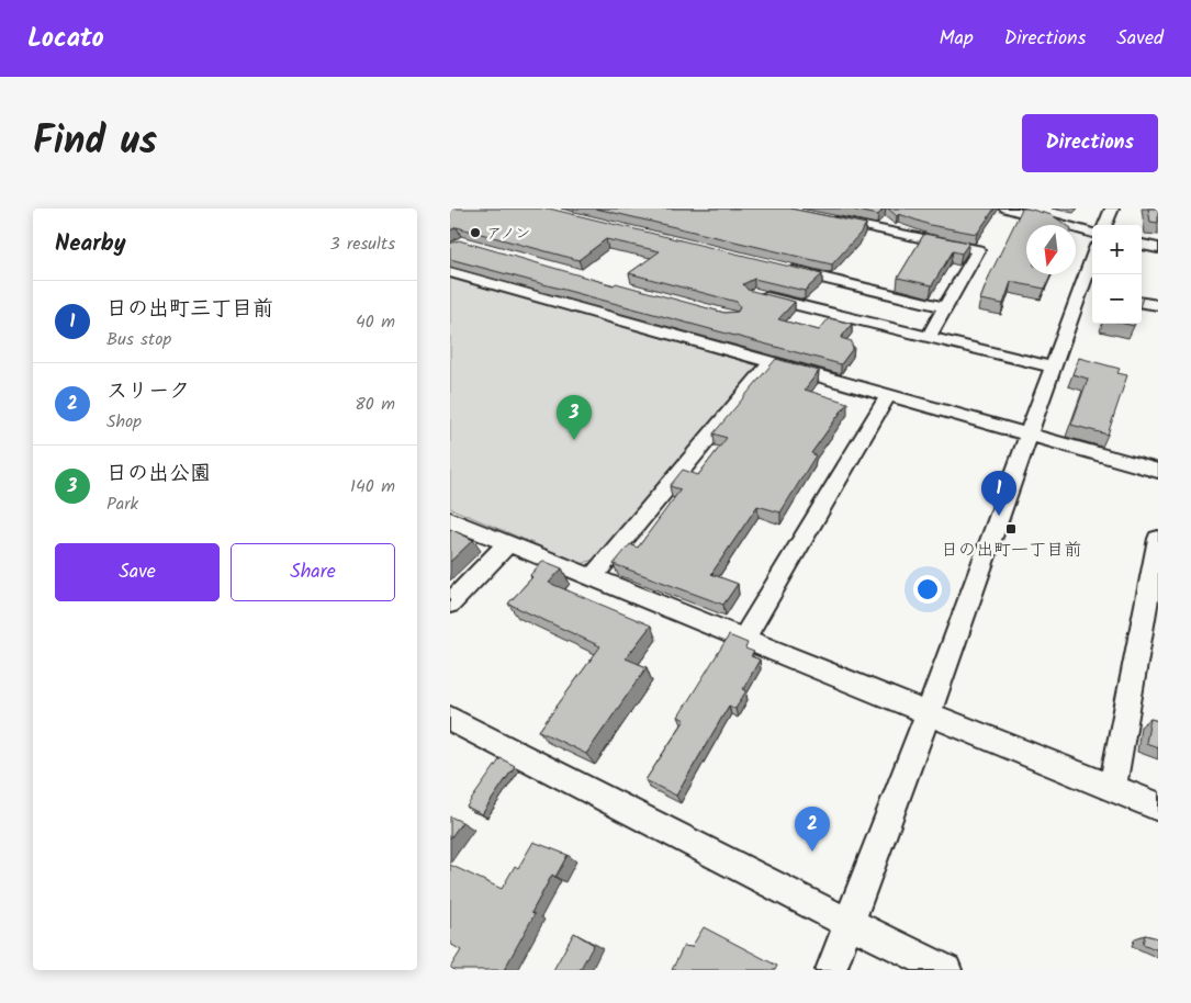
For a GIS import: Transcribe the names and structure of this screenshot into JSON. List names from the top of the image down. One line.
{"places":{"other":["アノン"],"transit":["日の出町一丁目前"]},"north":"bottom","page":{"header":"Locato","nav":["Map","Directions","Saved"],"title":"Find us","buttons":["Directions",["Save","Share"]],"heading":["Nearby","3 results"],"map_buttons":["+","−"],"list":[{"mark":"1","name":"日の出町三丁目前","note":"Bus stop","value":"40 m"},{"mark":"2","name":"スリーク","note":"Shop","value":"80 m"},{"mark":"3","name":"日の出公園","note":"Park","value":"140 m"}],"pins":["3","1","2"]}}
